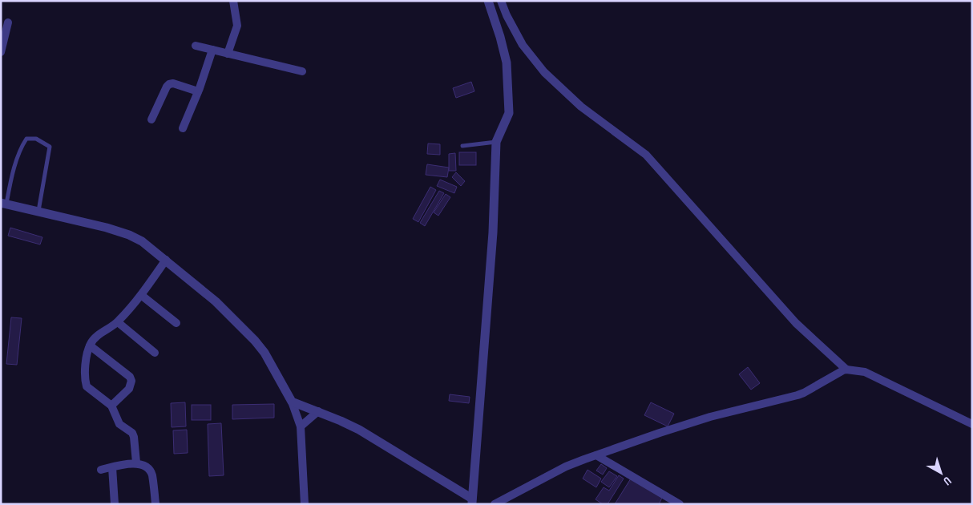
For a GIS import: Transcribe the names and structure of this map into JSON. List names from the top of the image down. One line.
{"north":"bottom right"}
